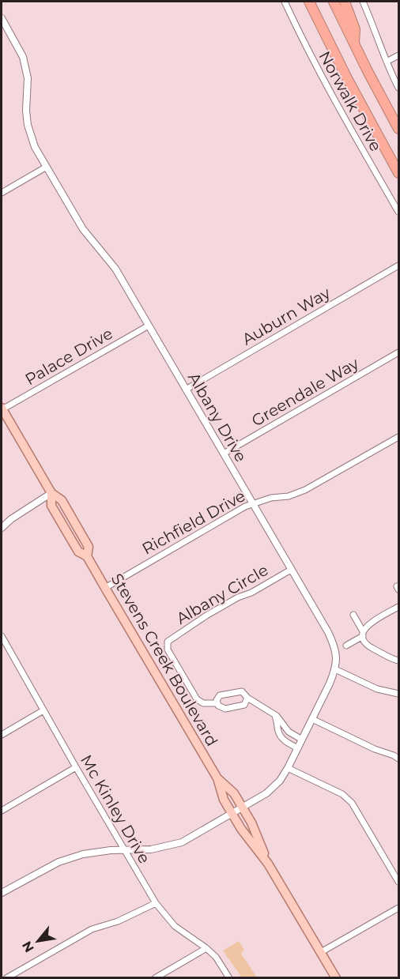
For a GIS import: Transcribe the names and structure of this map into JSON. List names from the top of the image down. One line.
{"streets":{"main road":["Stevens Creek Boulevard"],"street":["Norwalk Drive","Auburn Way","Palace Drive","Greendale Way","Albany Drive","Richfield Drive","Albany Circle","Mc Kinley Drive"]},"crossings":[["Auburn Way","Albany Drive"],["Palace Drive","Albany Drive"],["Palace Drive","Stevens Creek Boulevard"],["Greendale Way","Albany Drive"],["Albany Drive","Richfield Drive"],["Albany Drive","Albany Circle"],["Albany Drive","Stevens Creek Boulevard"],["Albany Drive","Mc Kinley Drive"],["Richfield Drive","Stevens Creek Boulevard"]],"north":"bottom left"}
